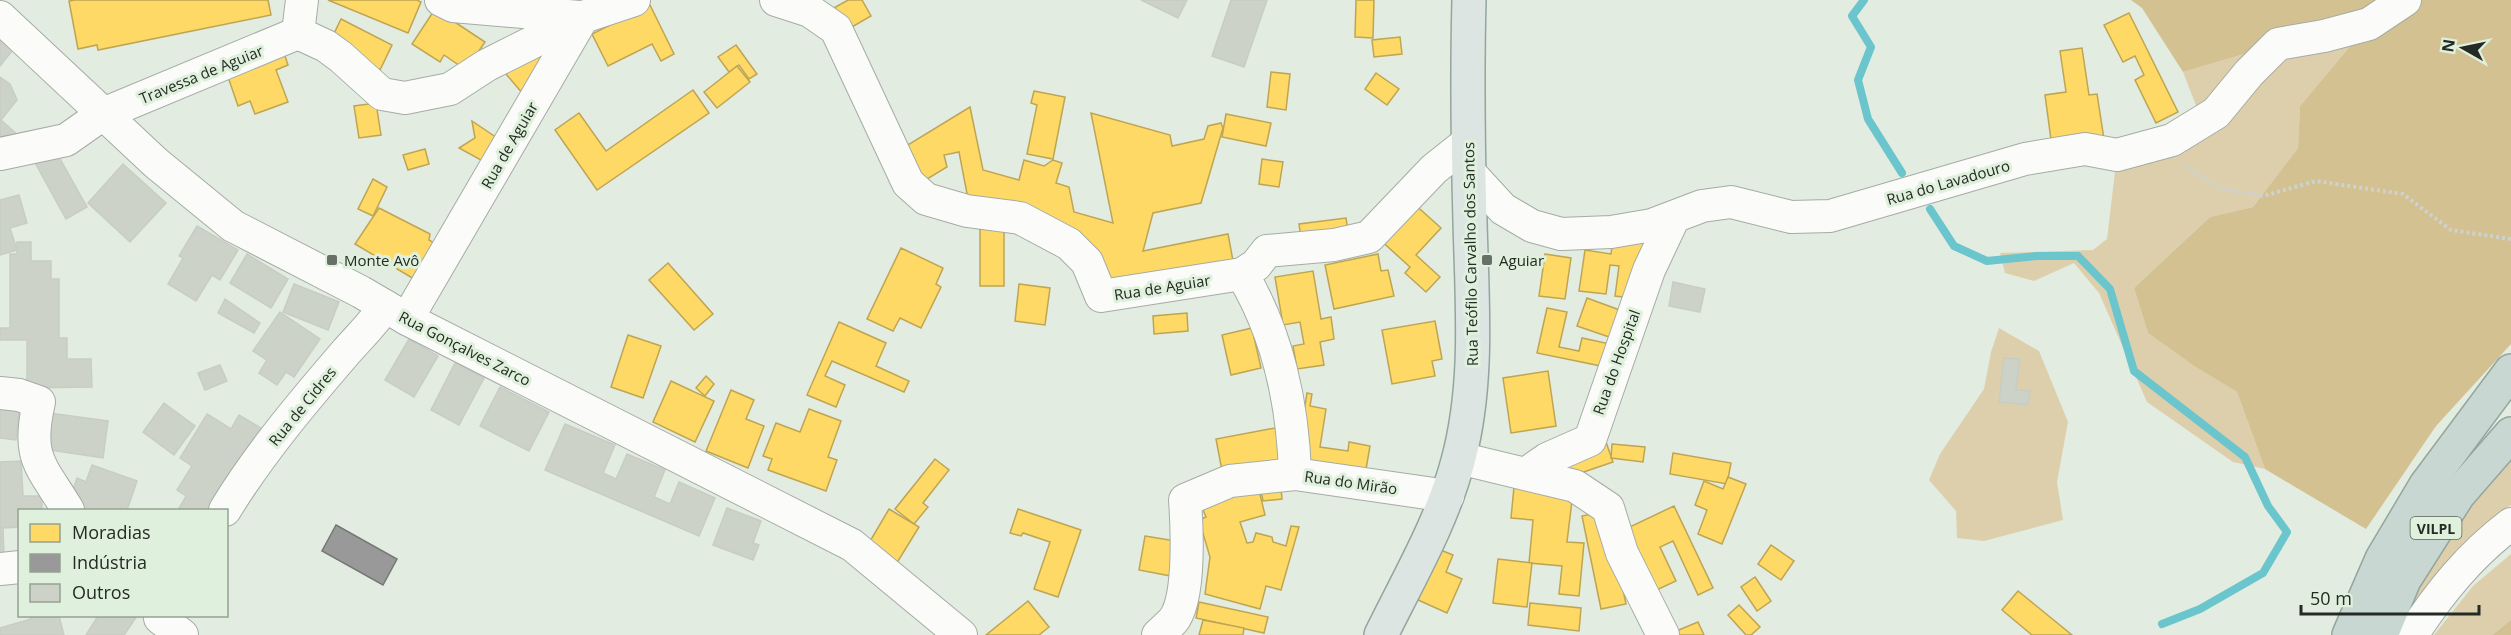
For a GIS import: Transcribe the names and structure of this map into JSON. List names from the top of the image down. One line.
{"streets":{"highway":["VILPL"],"main road":["Rua Teófilo Carvalho dos Santos"],"street":["Travessa de Aguiar","Rua de Aguiar","Rua do Lavadouro","Rua Gonçalves Zarco","Rua do Hospital","Rua de Cidres","Rua do Mirão"]},"crossings":[["Travessa de Aguiar","Rua Gonçalves Zarco"],["Rua de Aguiar","Rua Gonçalves Zarco"],["Rua de Aguiar","Rua de Cidres"],["Rua do Lavadouro","Rua Teófilo Carvalho dos Santos"],["Rua do Lavadouro","Rua do Hospital"],["Rua Teófilo Carvalho dos Santos","Rua do Mirão"],["Rua Gonçalves Zarco","Rua de Cidres"]],"places":{"transit":["Monte Avô","Aguiar"]},"legend":["Moradias","Indústria","Outros"],"scale_bar":"50 m","north":"left"}
